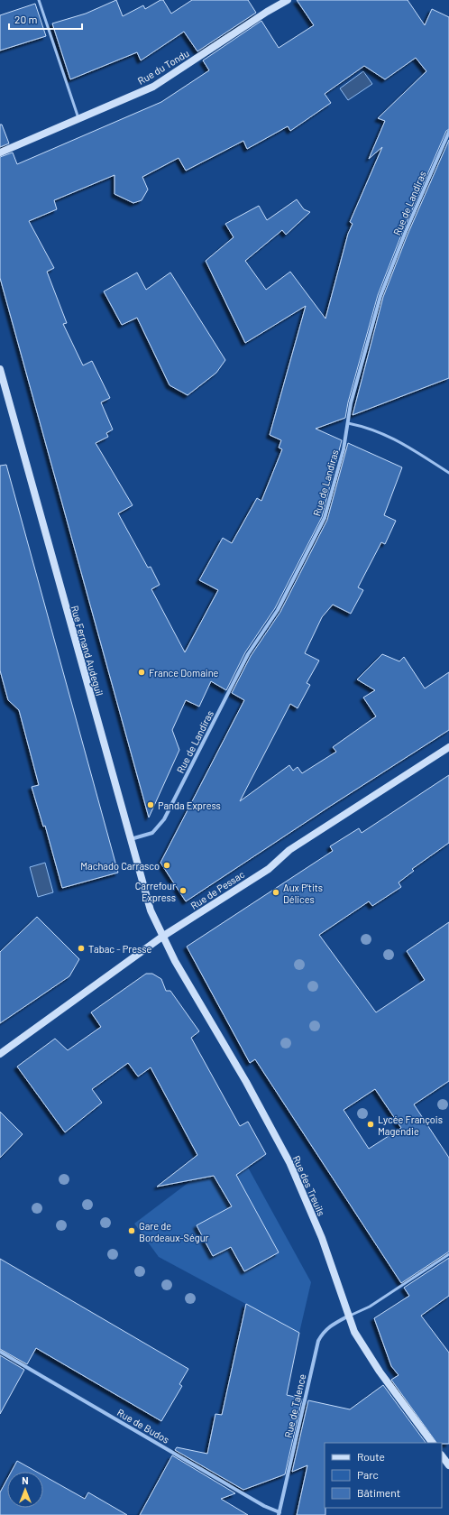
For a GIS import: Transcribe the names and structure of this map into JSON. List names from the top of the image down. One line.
{"streets":{"street":["Rue du Tondu","Rue de Landiras","Rue Fernand Audeguil","Rue de Pessac","Rue des Treuils","Rue de Talence","Rue de Budos"]},"crossings":[["Rue de Landiras","Rue Fernand Audeguil"],["Rue Fernand Audeguil","Rue de Pessac"],["Rue Fernand Audeguil","Rue des Treuils"],["Rue de Pessac","Rue des Treuils"],["Rue des Treuils","Rue de Talence"],["Rue de Talence","Rue de Budos"]],"places":["France Domaine","Panda Express","Machado Carrasco","Carrefour Express","Aux P'tits Délices","Tabac - Presse","Lycée François Magendie","Gare de Bordeaux-Ségur"],"legend":["Route","Parc","Bâtiment"],"scale_bar":"20 m","north":"top"}
